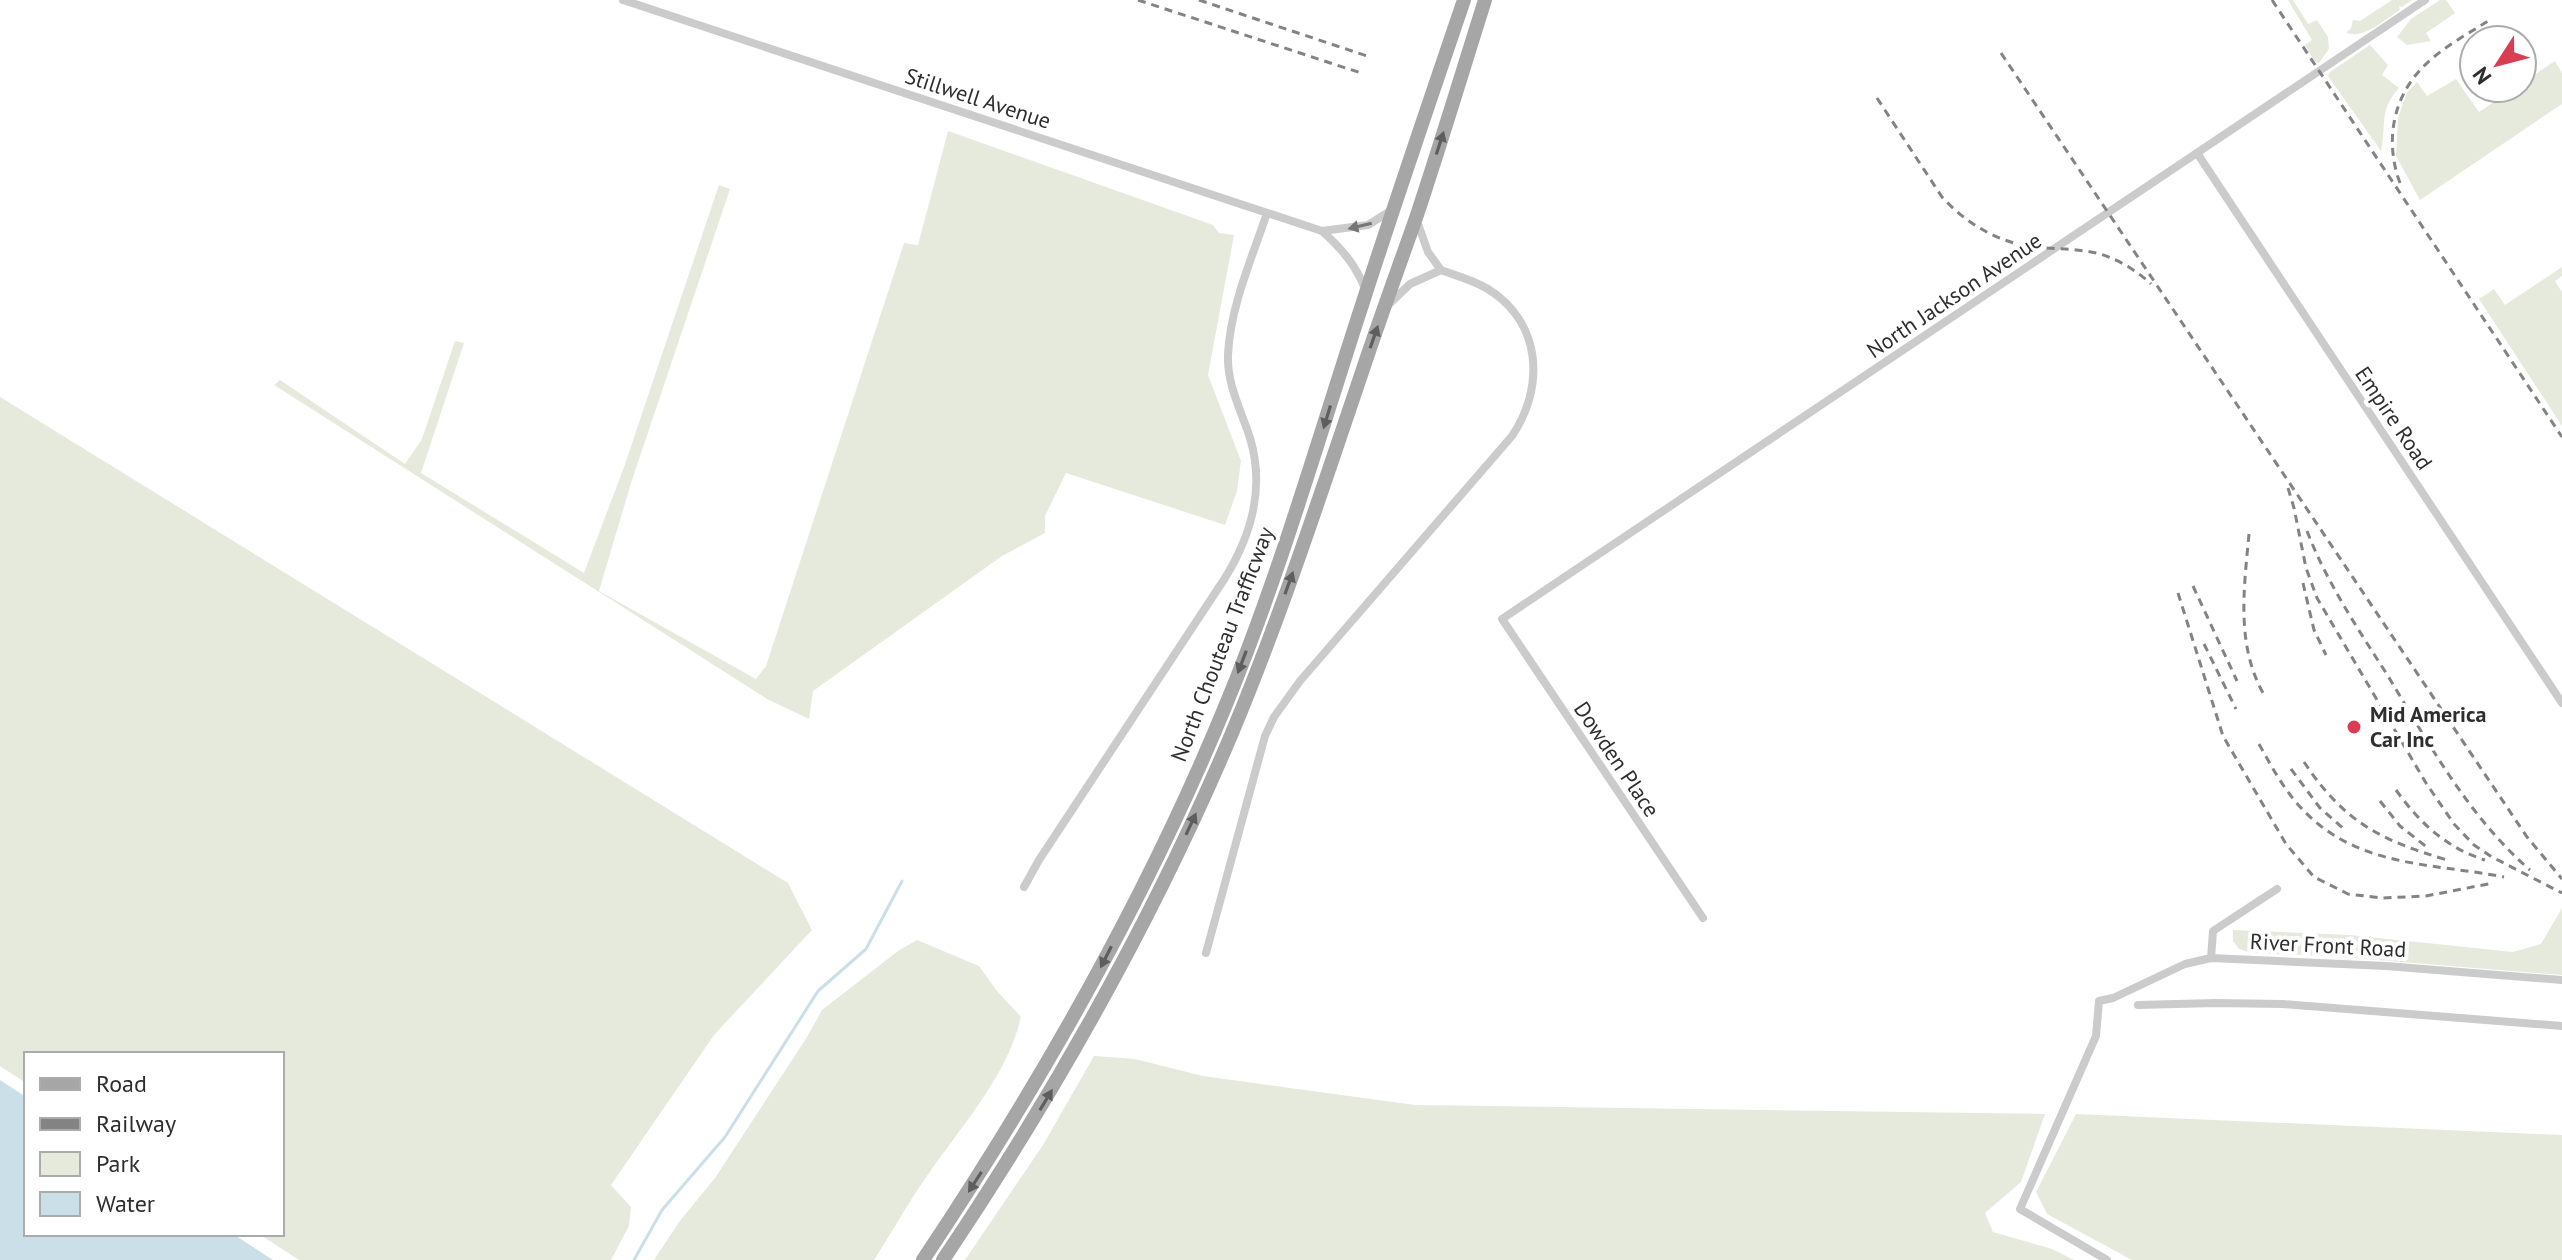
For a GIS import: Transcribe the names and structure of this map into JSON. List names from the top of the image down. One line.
{"streets":{"main road":["North Chouteau Trafficway"],"street":["Stillwell Avenue","North Jackson Avenue","Empire Road","Dowden Place","River Front Road"]},"crossings":[["Stillwell Avenue","North Chouteau Trafficway"],["North Jackson Avenue","Empire Road"],["North Jackson Avenue","Dowden Place"]],"places":["Mid America Car Inc"],"legend":["Road","Railway","Park","Water"],"north":"bottom left"}
